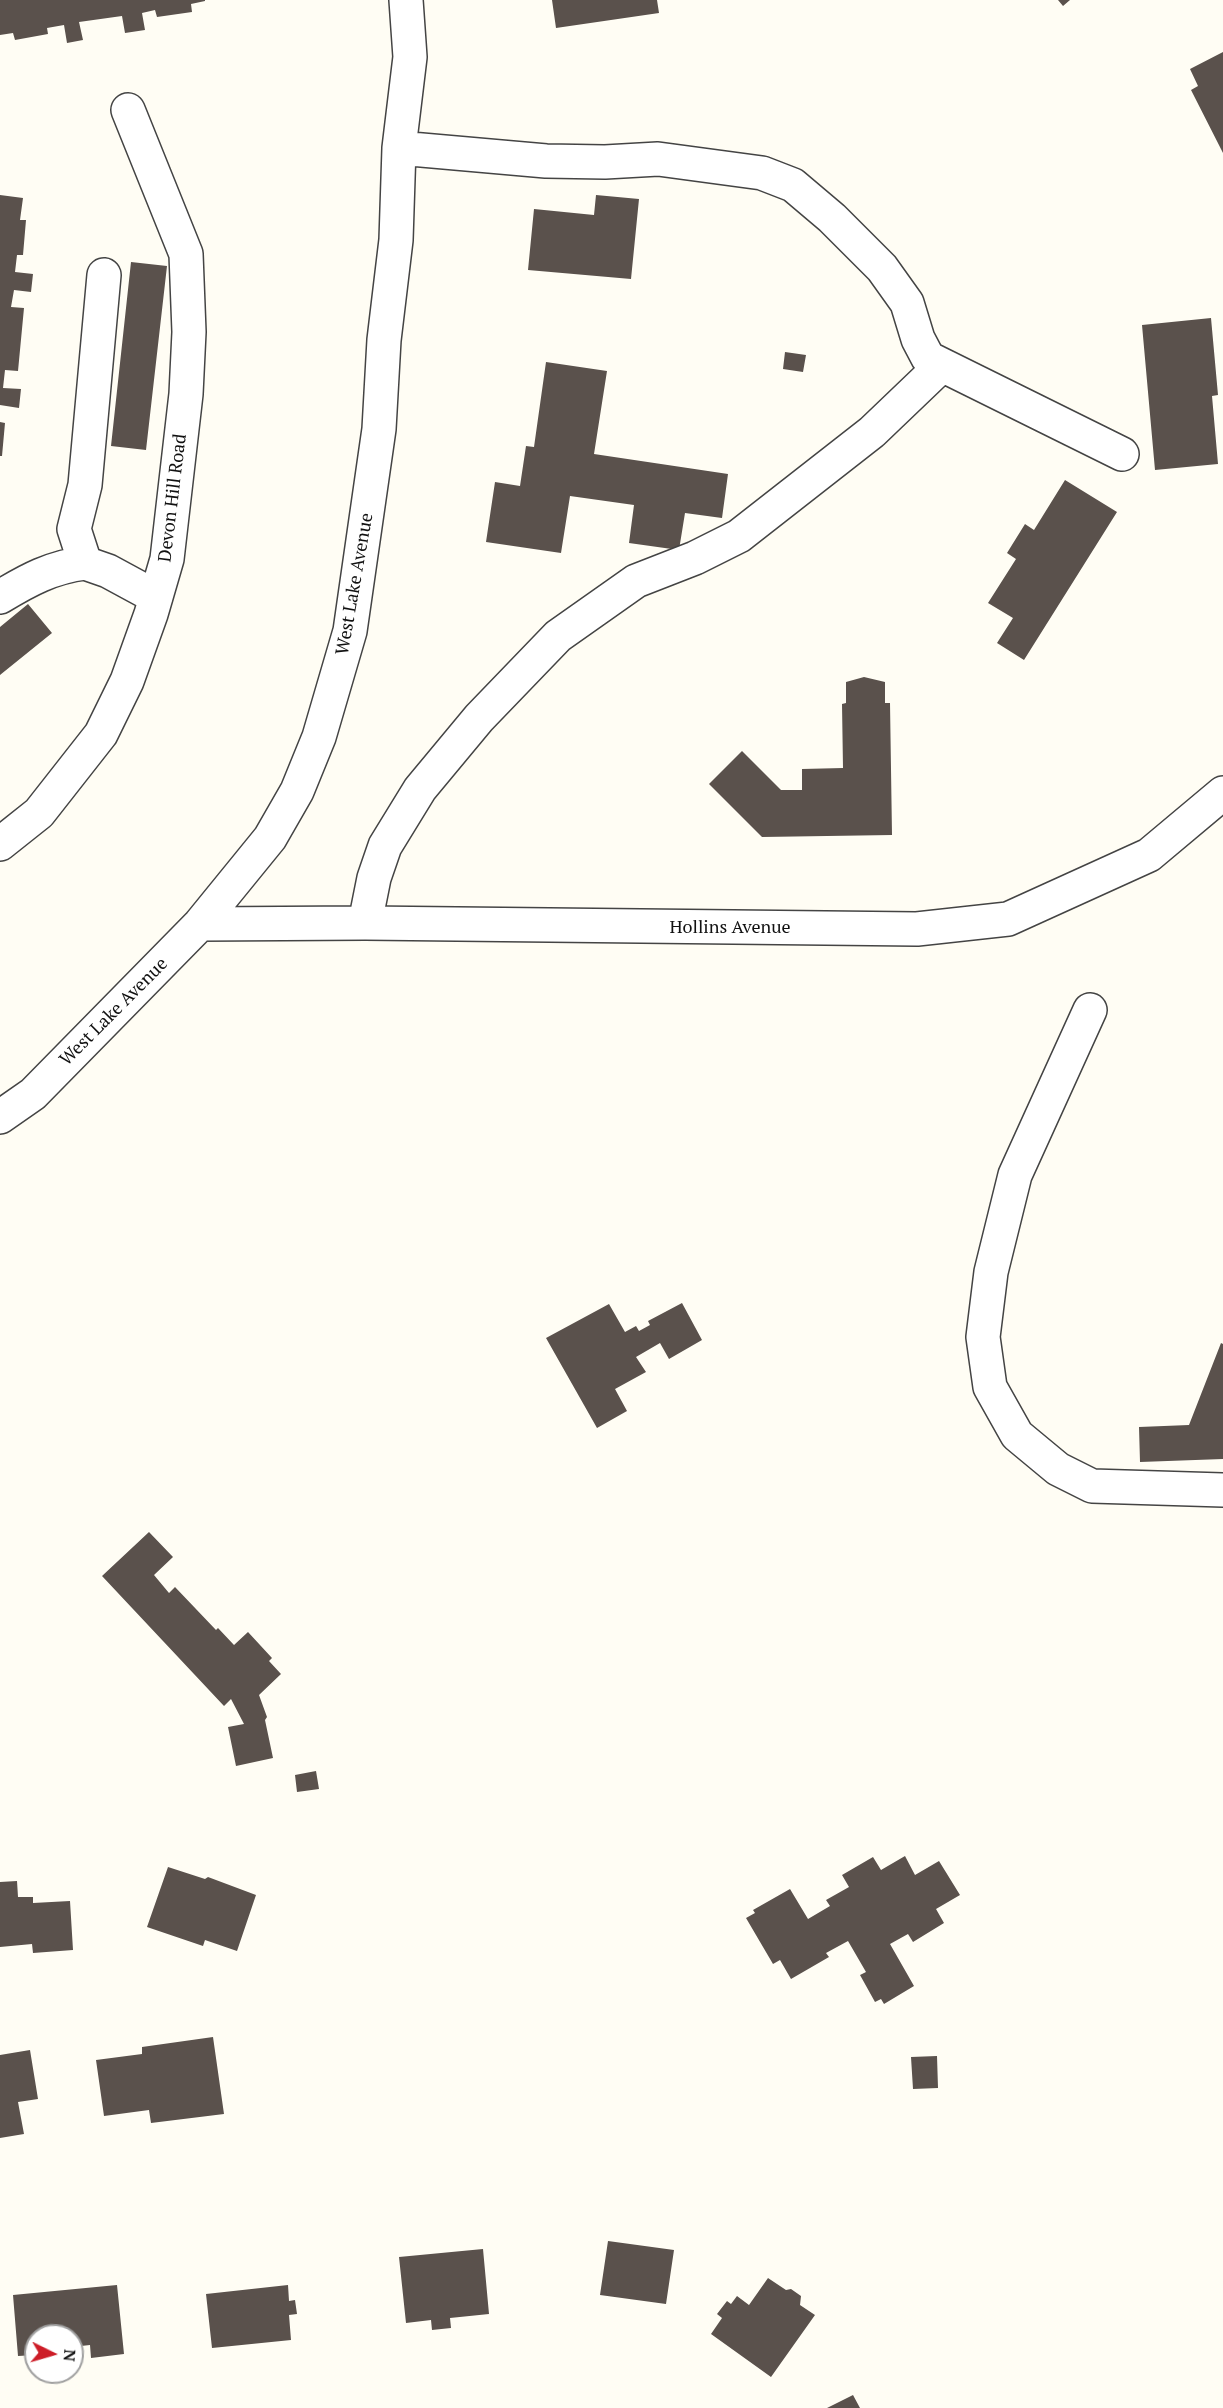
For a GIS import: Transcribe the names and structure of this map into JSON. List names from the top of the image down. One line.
{"streets":{"street":["Devon Hill Road","West Lake Avenue","Hollins Avenue"]},"crossings":[["West Lake Avenue","Hollins Avenue"]],"north":"right"}
